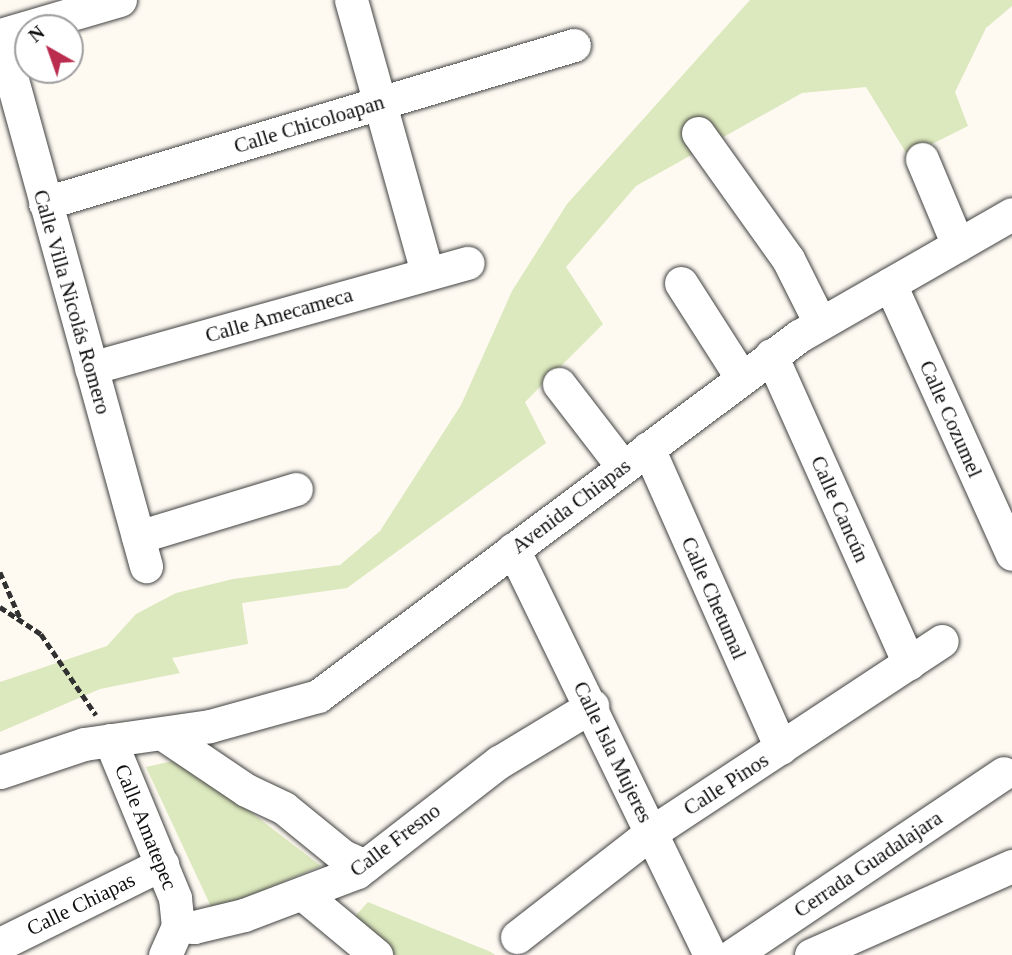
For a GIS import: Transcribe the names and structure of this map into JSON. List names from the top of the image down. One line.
{"streets":{"street":["Calle Chicoloapan","Calle Villa Nicolás Romero","Calle Amecameca","Calle Cozumel","Avenida Chiapas","Calle Cancún","Calle Chetumal","Calle Isla Mujeres","Calle Pinos","Calle Amatepec","Calle Fresno","Cerrada Guadalajara","Calle Chiapas"]},"crossings":[["Calle Chicoloapan","Calle Villa Nicolás Romero"],["Calle Villa Nicolás Romero","Calle Amecameca"],["Calle Cozumel","Avenida Chiapas"],["Avenida Chiapas","Calle Cancún"],["Avenida Chiapas","Calle Chetumal"],["Avenida Chiapas","Calle Isla Mujeres"],["Avenida Chiapas","Calle Amatepec"],["Calle Cancún","Calle Pinos"],["Calle Chetumal","Calle Pinos"],["Calle Isla Mujeres","Calle Pinos"],["Calle Isla Mujeres","Calle Fresno"],["Calle Amatepec","Calle Fresno"],["Calle Amatepec","Calle Chiapas"]],"north":"top left"}
